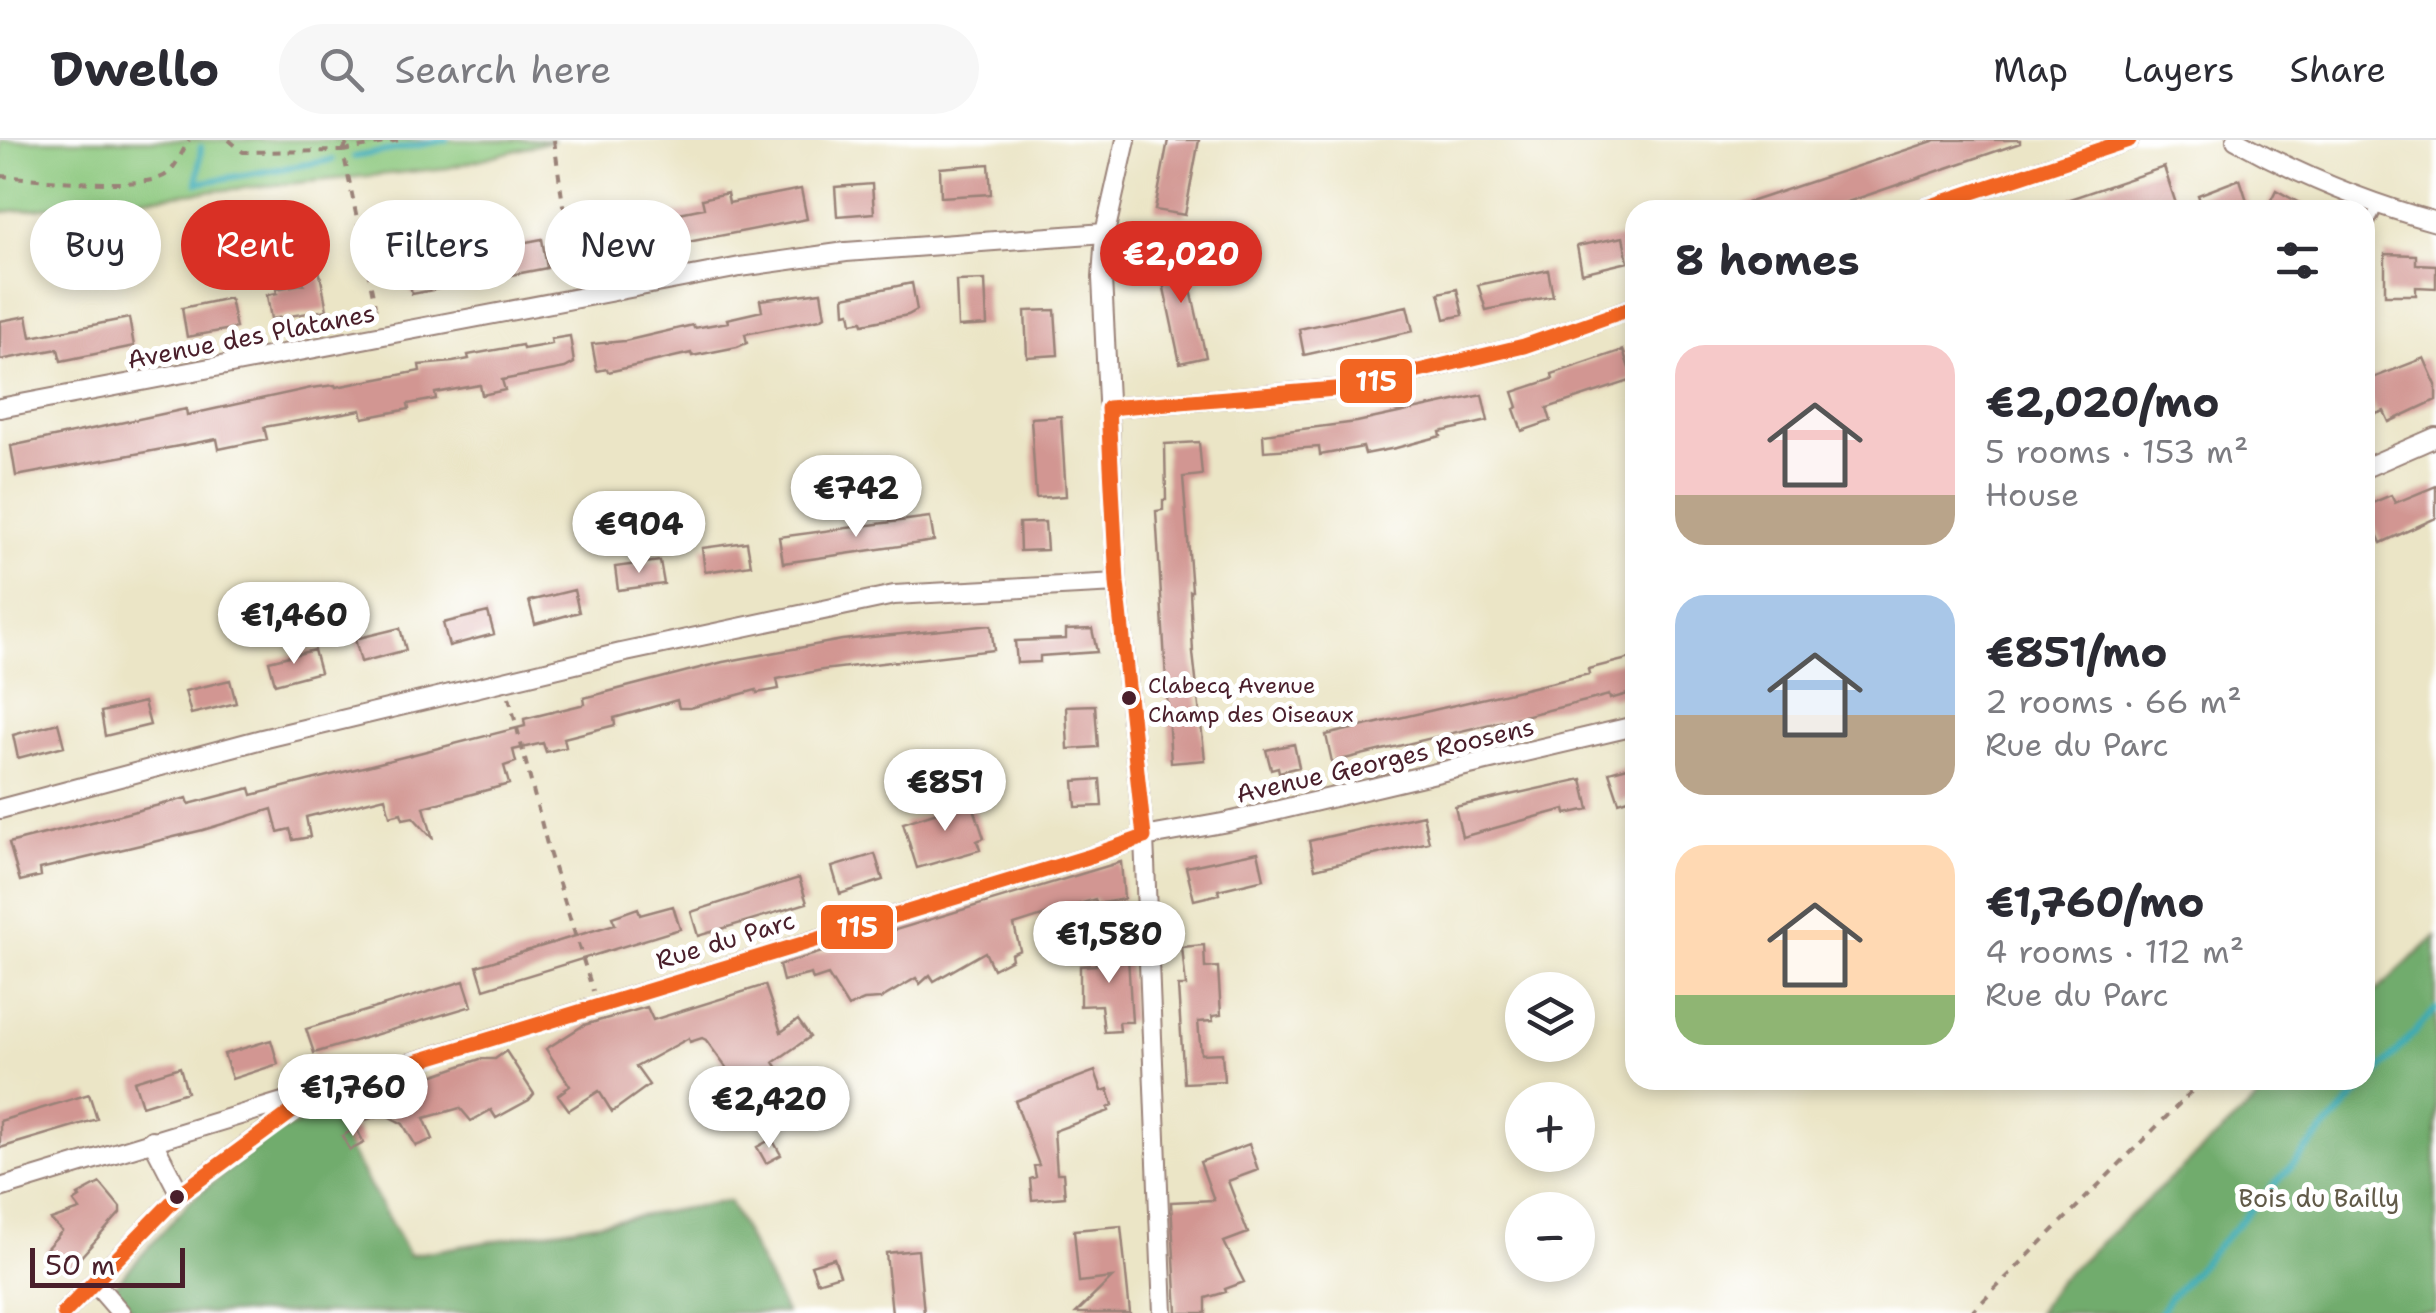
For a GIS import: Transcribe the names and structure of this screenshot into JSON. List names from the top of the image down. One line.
{"streets":{"street":["Avenue des Platanes","Avenue Georges Roosens","Rue du Parc"]},"crossings":[["Avenue Georges Roosens","Rue du Parc"]],"parks":["Bois du Bailly"],"places":["Clabecq Avenue Champ des Oiseaux"],"lines":["transit line 115"],"scale_bar":"50 m","page":{"header":"Dwello","search":"Search here","nav":["Map","Layers","Share"],"chip":["Buy","Rent","Filters","New"],"heading":"8 homes","price":["€2,020","€742","€904","€1,460","€851","€1,580","€1,760","€2,420"],"list":[{"name":"€2,020/mo","note":"5 rooms · 153 m² · House"},{"name":"€851/mo","note":"2 rooms · 66 m² · Rue du Parc"},{"name":"€1,760/mo","note":"4 rooms · 112 m² · Rue du Parc"}],"map_buttons":["+","−"],"scale":"50 m"}}
